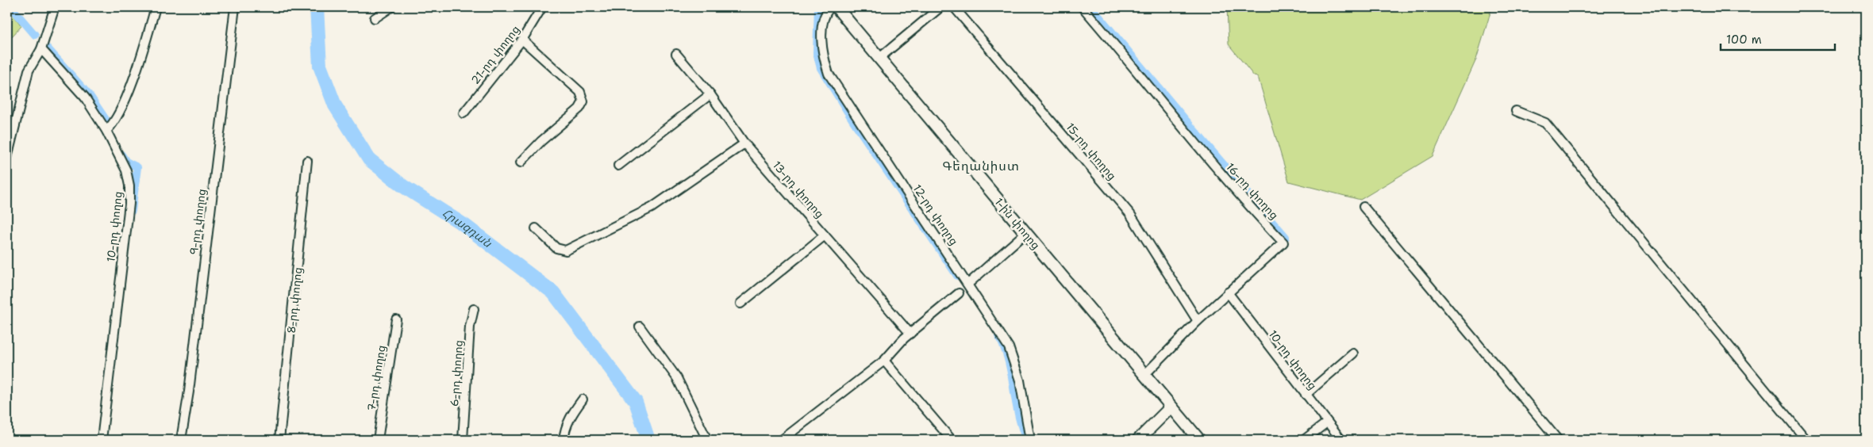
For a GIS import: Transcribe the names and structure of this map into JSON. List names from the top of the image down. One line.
{"streets":{"main road":["1-ին փողոց"],"street":["21-րդ փողոց","15-րդ փողոց","13-րդ փողոց","16-րդ փողոց","12-րդ փողոց","9-րդ փողոց","10-րդ փողոց","8-րդ փողոց","6-րդ փողոց","7-րդ փողոց"]},"crossings":[["15-րդ փողոց","16-րդ փողոց"],["16-րդ փողոց","1-ին փողոց"],["16-րդ փողոց","10-րդ փողոց"]],"districts":["Գեղանիստ"],"water":["Հրազդան"],"scale_bar":"100 m"}
